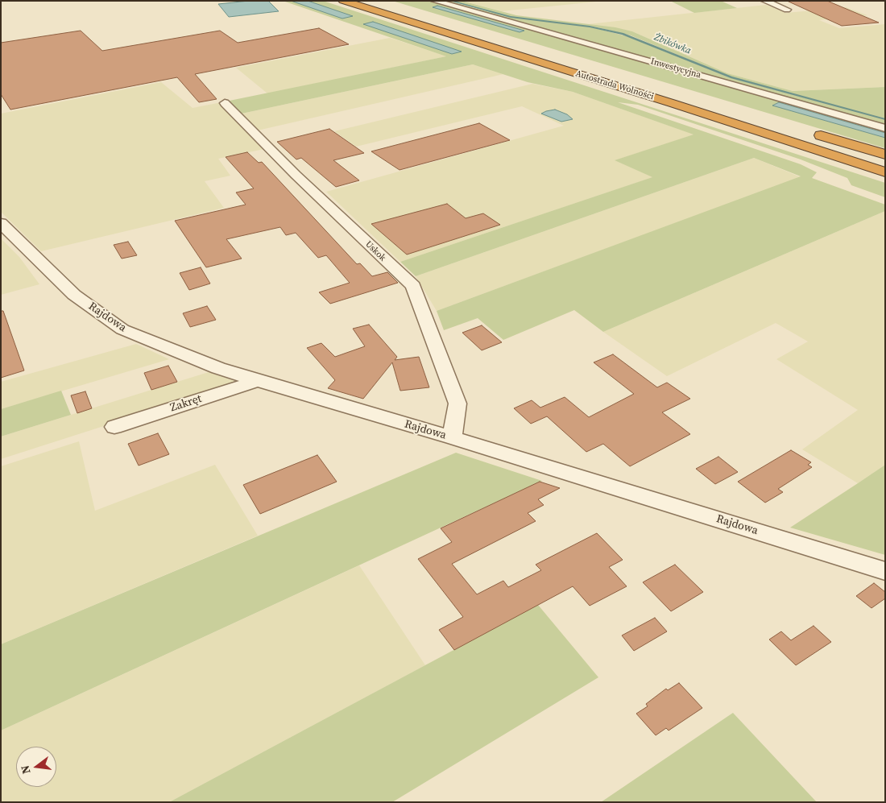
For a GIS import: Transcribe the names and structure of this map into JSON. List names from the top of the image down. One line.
{"streets":{"highway":["Autostrada Wolności"],"street":["Inwestycyjna","Uskok","Rajdowa","Zakręt"]},"crossings":[["Uskok","Rajdowa"],["Rajdowa","Zakręt"]],"water":["Żbikówka"],"north":"left"}
